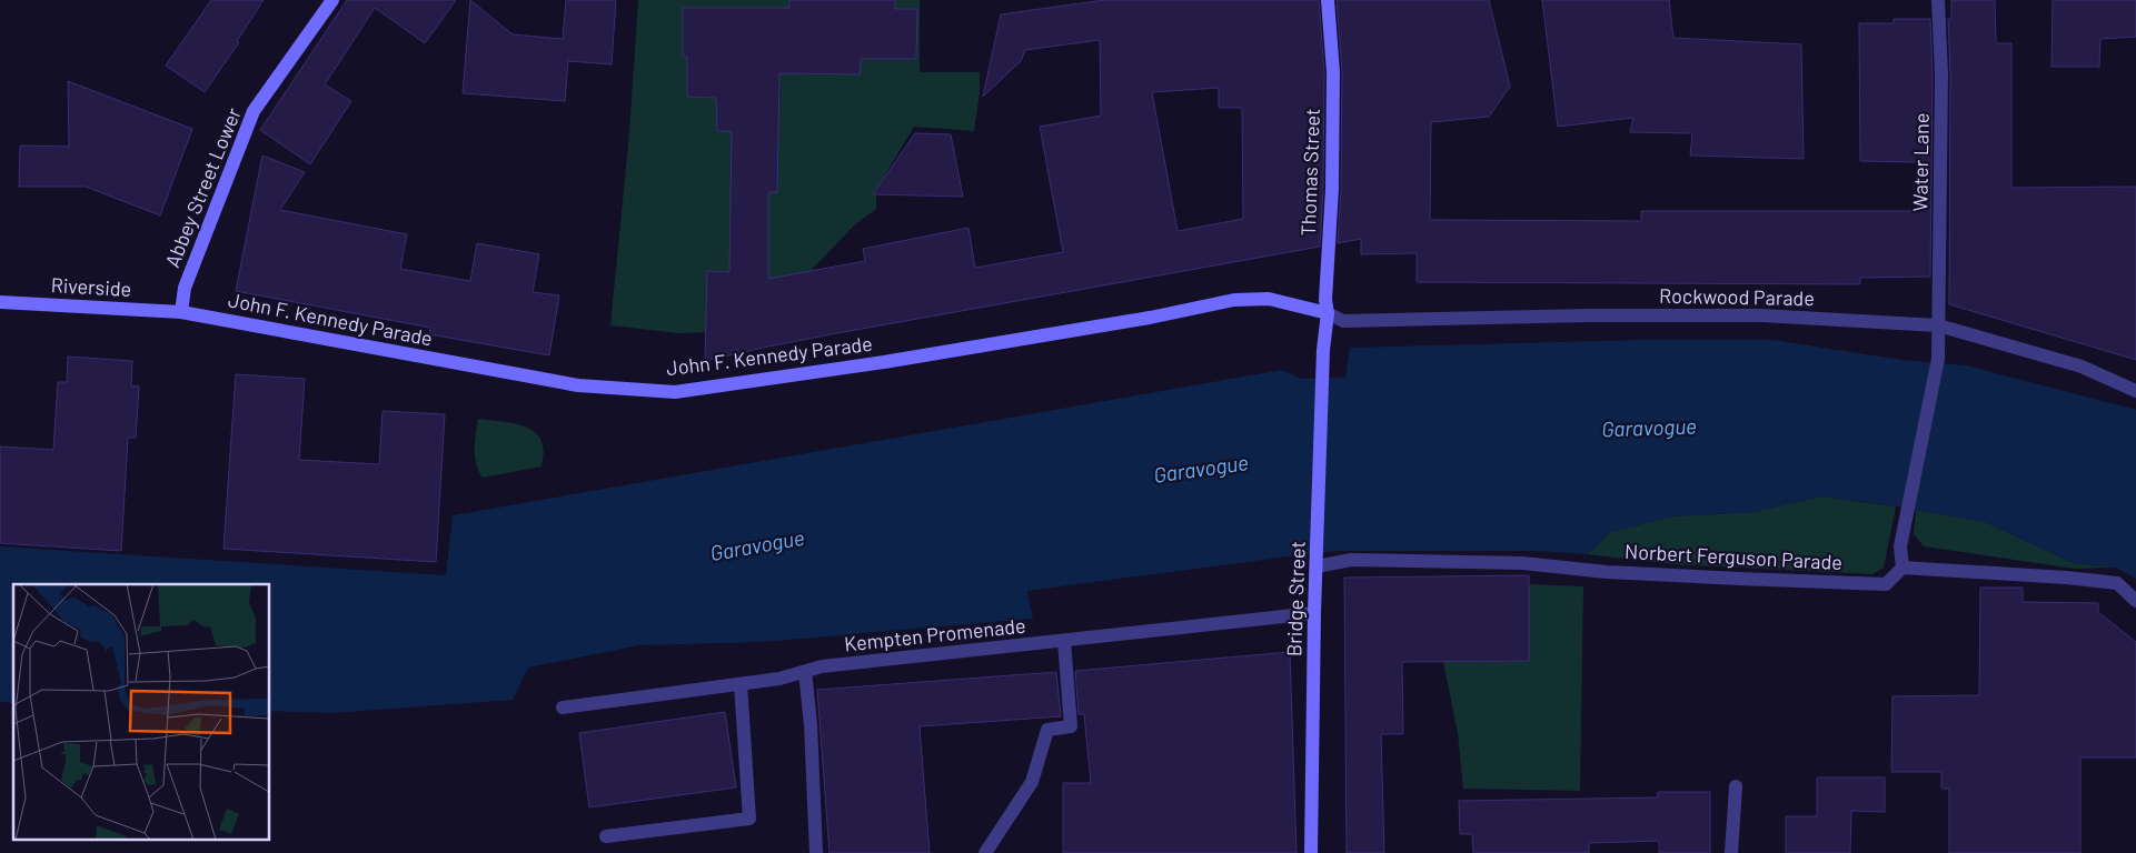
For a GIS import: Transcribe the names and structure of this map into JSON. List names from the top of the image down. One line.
{"streets":{"street":["Water Lane","Thomas Street","Abbey Street Lower","Riverside","Rockwood Parade","John F. Kennedy Parade","Norbert Ferguson Parade","Bridge Street","Kempten Promenade"]},"crossings":[["Water Lane","Rockwood Parade"],["Water Lane","Norbert Ferguson Parade"],["Thomas Street","Rockwood Parade"],["Thomas Street","John F. Kennedy Parade"],["Thomas Street","Bridge Street"],["Abbey Street Lower","Riverside"],["Abbey Street Lower","John F. Kennedy Parade"],["Riverside","John F. Kennedy Parade"],["Rockwood Parade","John F. Kennedy Parade"],["Norbert Ferguson Parade","Bridge Street"],["Bridge Street","Kempten Promenade"]],"water":["Garavogue"]}
